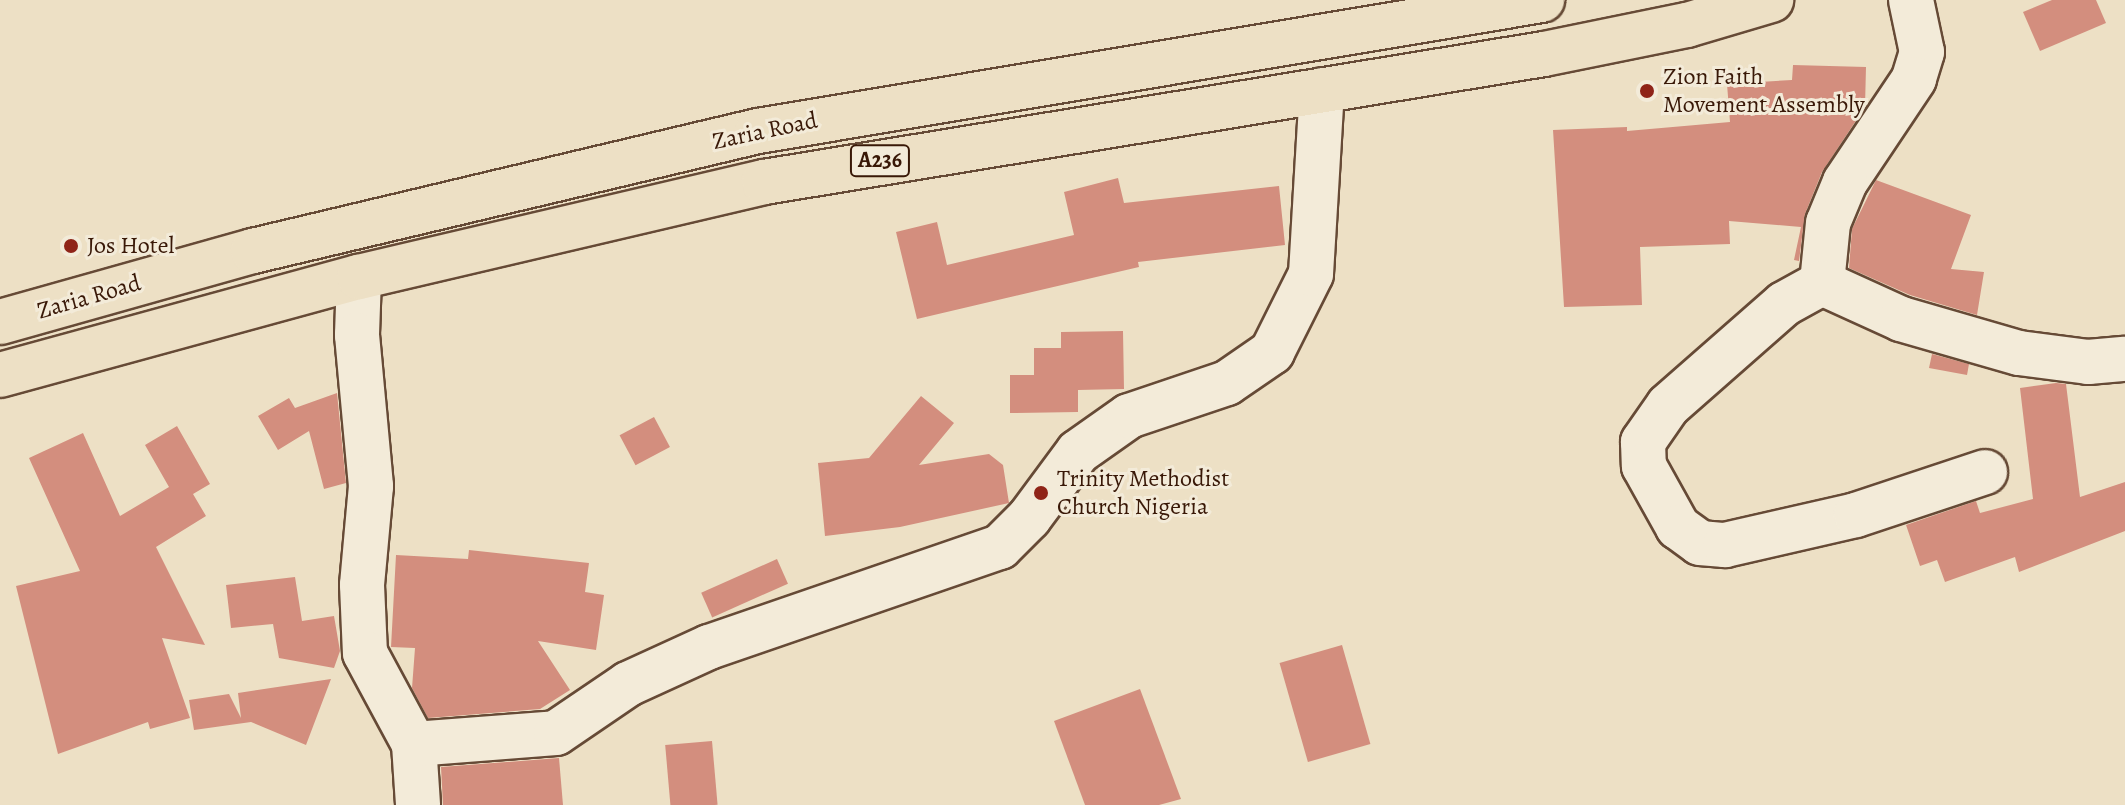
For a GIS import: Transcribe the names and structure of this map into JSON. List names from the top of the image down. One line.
{"streets":{"highway":["Zaria Road","A236"]},"places":["Zion Faith Movement Assembly","Jos Hotel","Trinity Methodist Church Nigeria"]}
